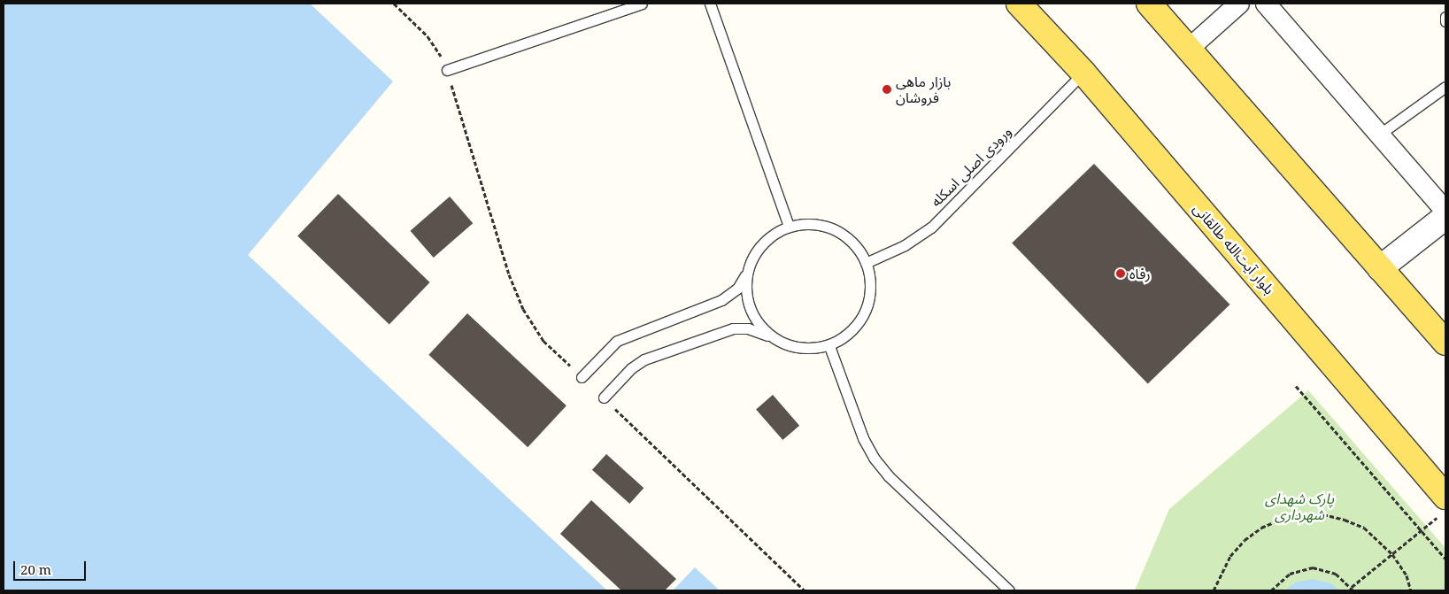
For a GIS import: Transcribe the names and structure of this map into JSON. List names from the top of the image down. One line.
{"streets":{"main road":["بلوار آیت‌الله طالقانی"],"lane":["ورودی اصلی اسکله"]},"crossings":[["ورودی اصلی اسکله","بلوار آیت‌الله طالقانی"]],"parks":["پارک شهدای شهرداری"],"places":["بازار ماهی فروشان","رفاه"],"scale_bar":"20 m"}
